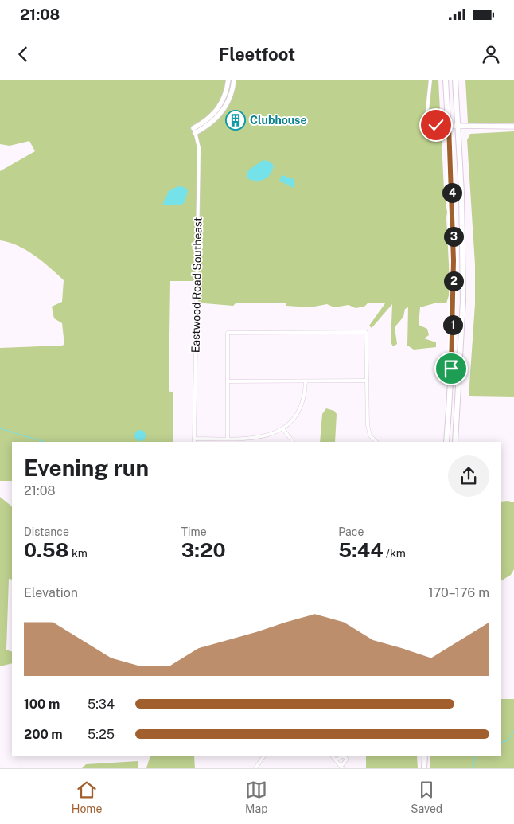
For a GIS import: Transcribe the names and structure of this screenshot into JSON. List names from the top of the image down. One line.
{"streets":{"street":["Eastwood Road Southeast"]},"places":{"building":["Clubhouse"]},"page":{"status":"21:08","header":"Fleetfoot","pins":["4","3","2","1"],"heading":["Evening run","21:08"],"stats":[["Distance","0.58 km"],["Time","3:20"],["Pace","5:44 /km"]],"chart":["Elevation","170–176 m"],"list":[{"name":"100 m","note":"5:34"},{"name":"200 m","note":"5:25"}],"tabs":["Home","Map","Saved"]}}
